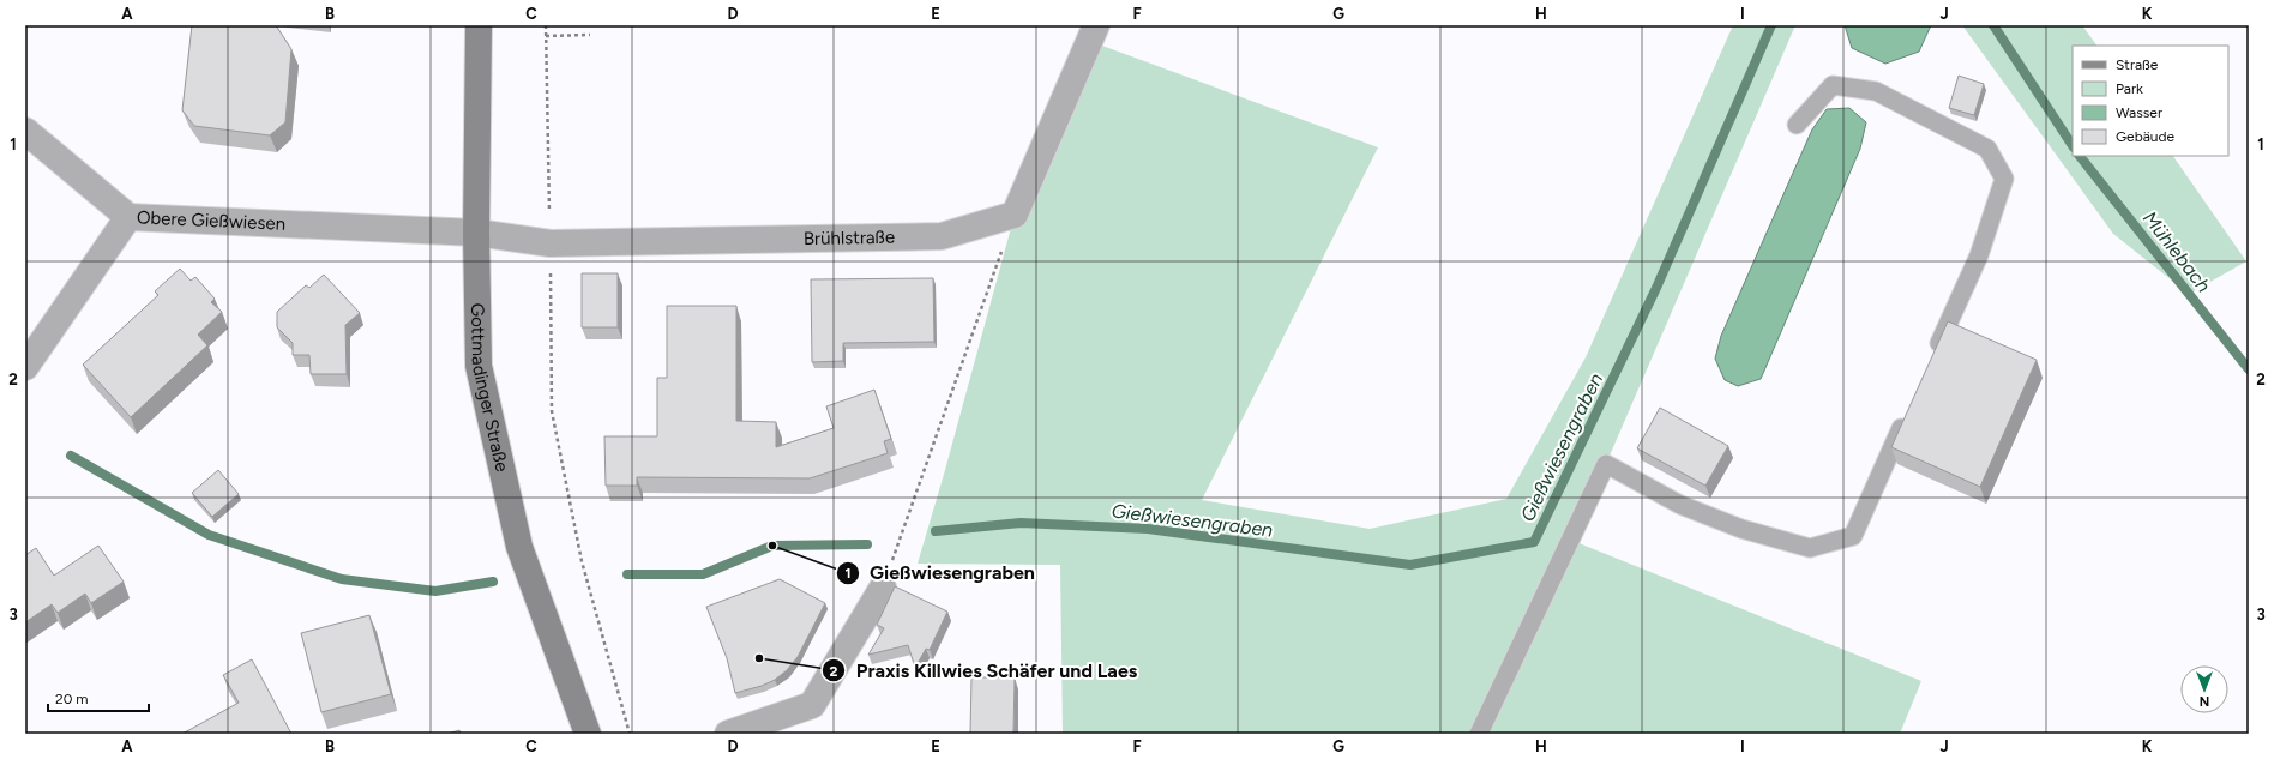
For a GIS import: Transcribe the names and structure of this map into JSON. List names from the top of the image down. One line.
{"streets":{"main road":["Gottmadinger Straße"],"street":["Obere Gießwiesen","Brühlstraße"]},"crossings":[["Obere Gießwiesen","Brühlstraße"],["Obere Gießwiesen","Gottmadinger Straße"],["Brühlstraße","Gottmadinger Straße"]],"water":["Mühlebach","Gießwiesengraben"],"places":["Gießwiesengraben","Praxis Killwies Schäfer und Laes"],"legend":["Straße","Park","Wasser","Gebäude"],"scale_bar":"20 m","north":"bottom","grid":{"columns":["A","B","C","D","E","F","G","H","I","J","K"],"rows":["1","2","3"]}}
